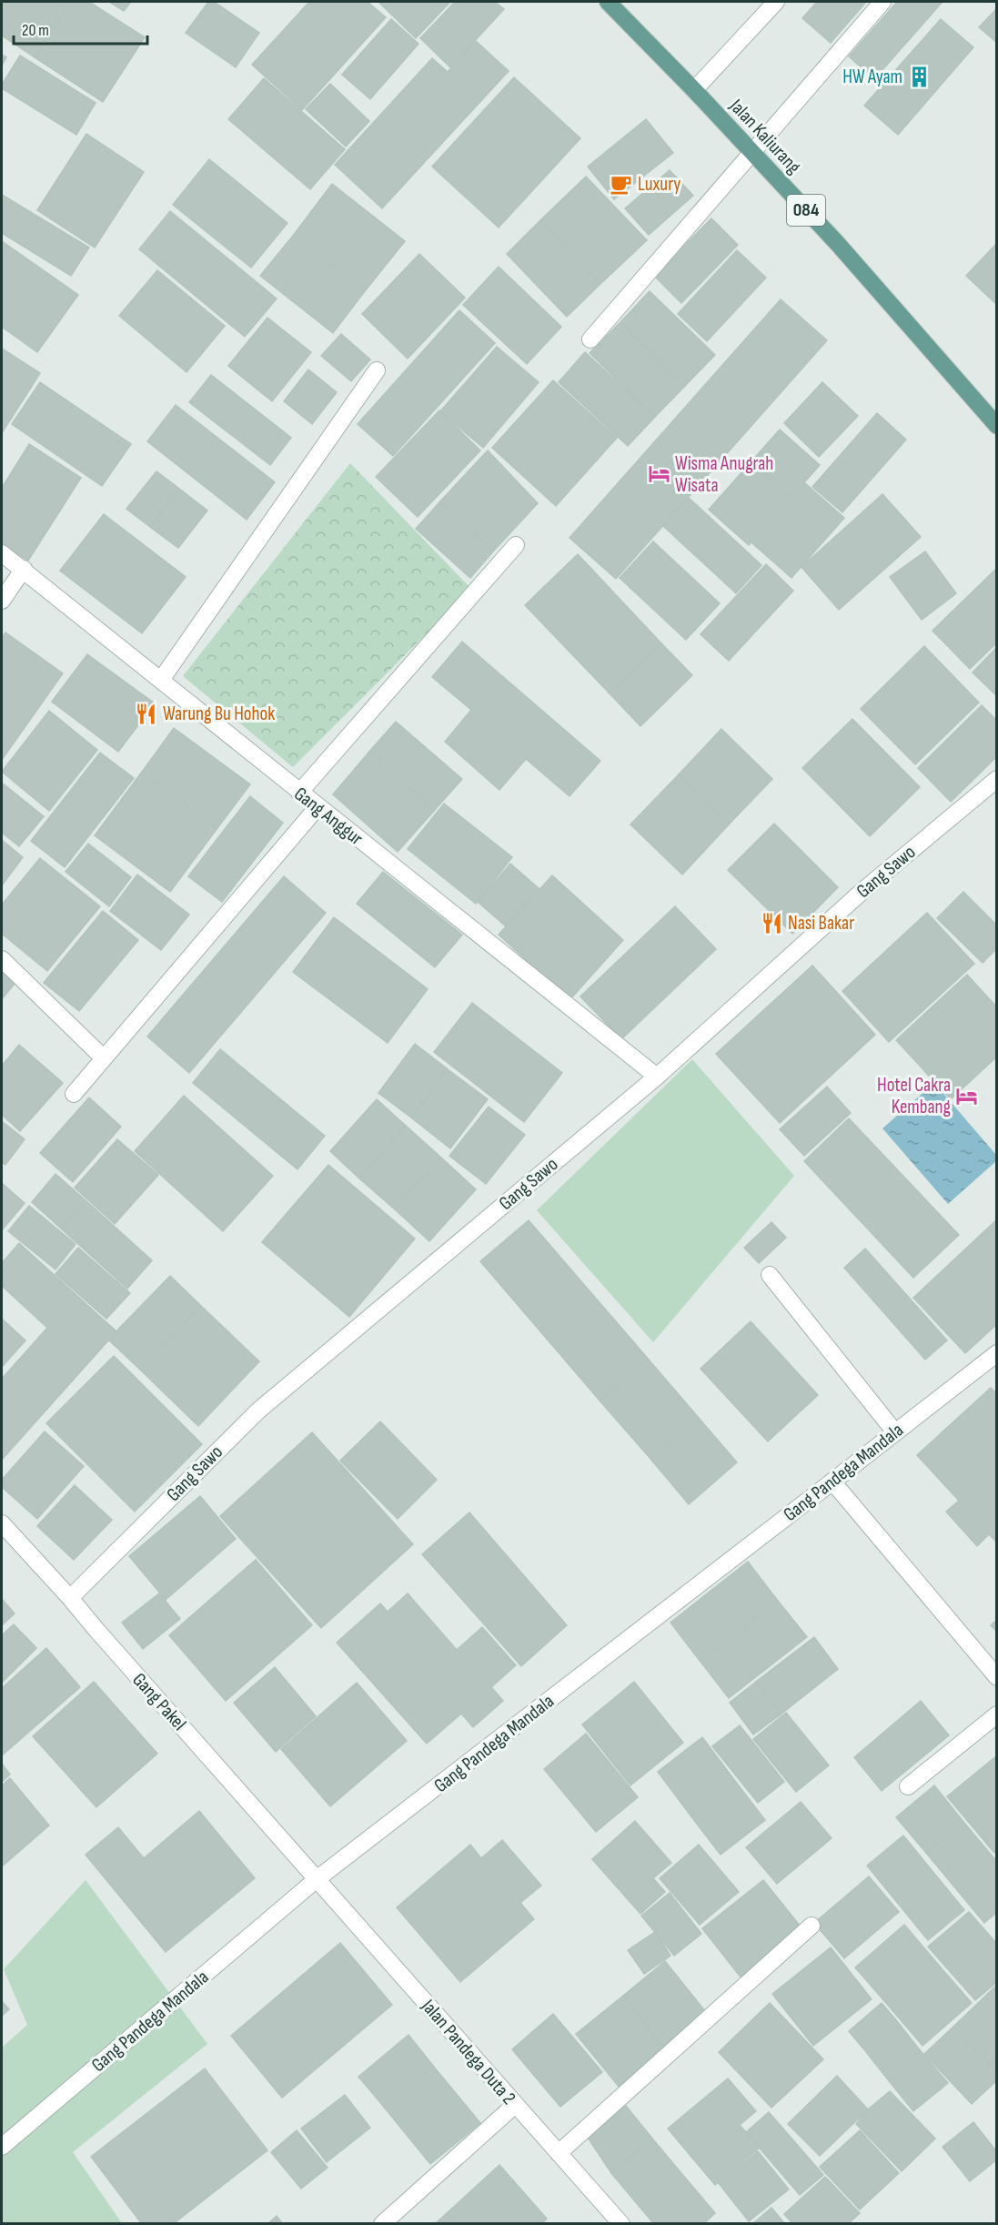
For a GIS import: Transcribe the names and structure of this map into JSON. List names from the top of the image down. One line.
{"streets":{"main road":["Jalan Kaliurang","084"],"street":["Gang Anggur","Gang Sawo","Gang Pandega Mandala","Gang Pakel","Jalan Pandega Duta 2"]},"crossings":[["Gang Anggur","Gang Sawo"],["Gang Sawo","Gang Pakel"],["Gang Pandega Mandala","Gang Pakel"],["Gang Pandega Mandala","Jalan Pandega Duta 2"],["Gang Pakel","Jalan Pandega Duta 2"]],"places":{"building":["HW Ayam"],"cafe":["Luxury"],"hotel":["Wisma Anugrah Wisata","Hotel Cakra Kembang"],"restaurant":["Warung Bu Hohok","Nasi Bakar"]},"scale_bar":"20 m"}
